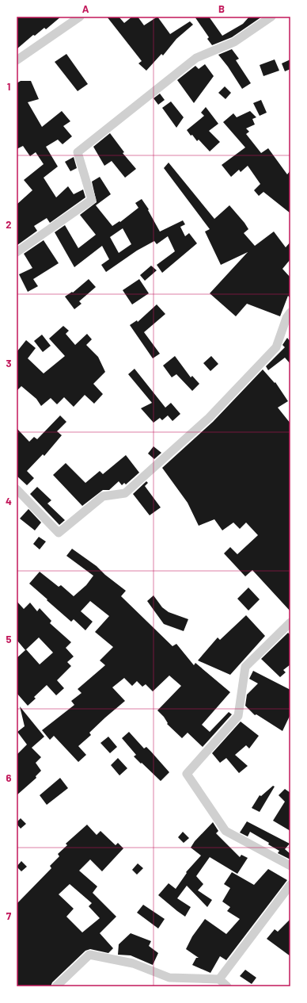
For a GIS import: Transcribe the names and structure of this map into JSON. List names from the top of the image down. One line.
{"grid":{"columns":["A","B"],"rows":["1","2","3","4","5","6","7"]}}
